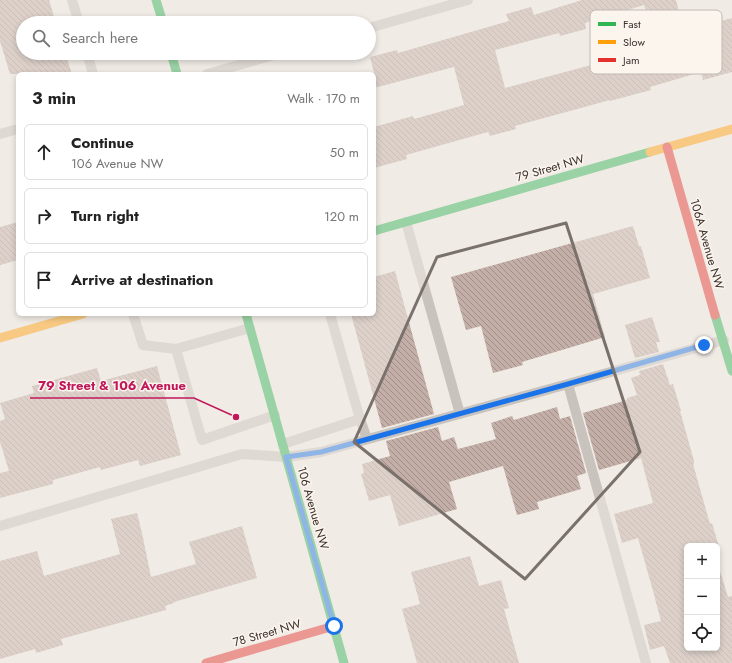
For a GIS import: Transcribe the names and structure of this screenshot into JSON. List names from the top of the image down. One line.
{"streets":{"street":["79 Street NW","106A Avenue NW","106 Avenue NW","78 Street NW"]},"crossings":[["79 Street NW","106A Avenue NW"],["106 Avenue NW","78 Street NW"]],"places":["79 Street & 106 Avenue"],"legend":["Fast","Slow","Jam"],"page":{"search":"Search here","heading":["3 min","Walk · 170 m"],"list":[["Continue","106 Avenue NW","50 m"],["Turn right","120 m"],"Arrive at destination"],"map_buttons":["+","−"]}}
